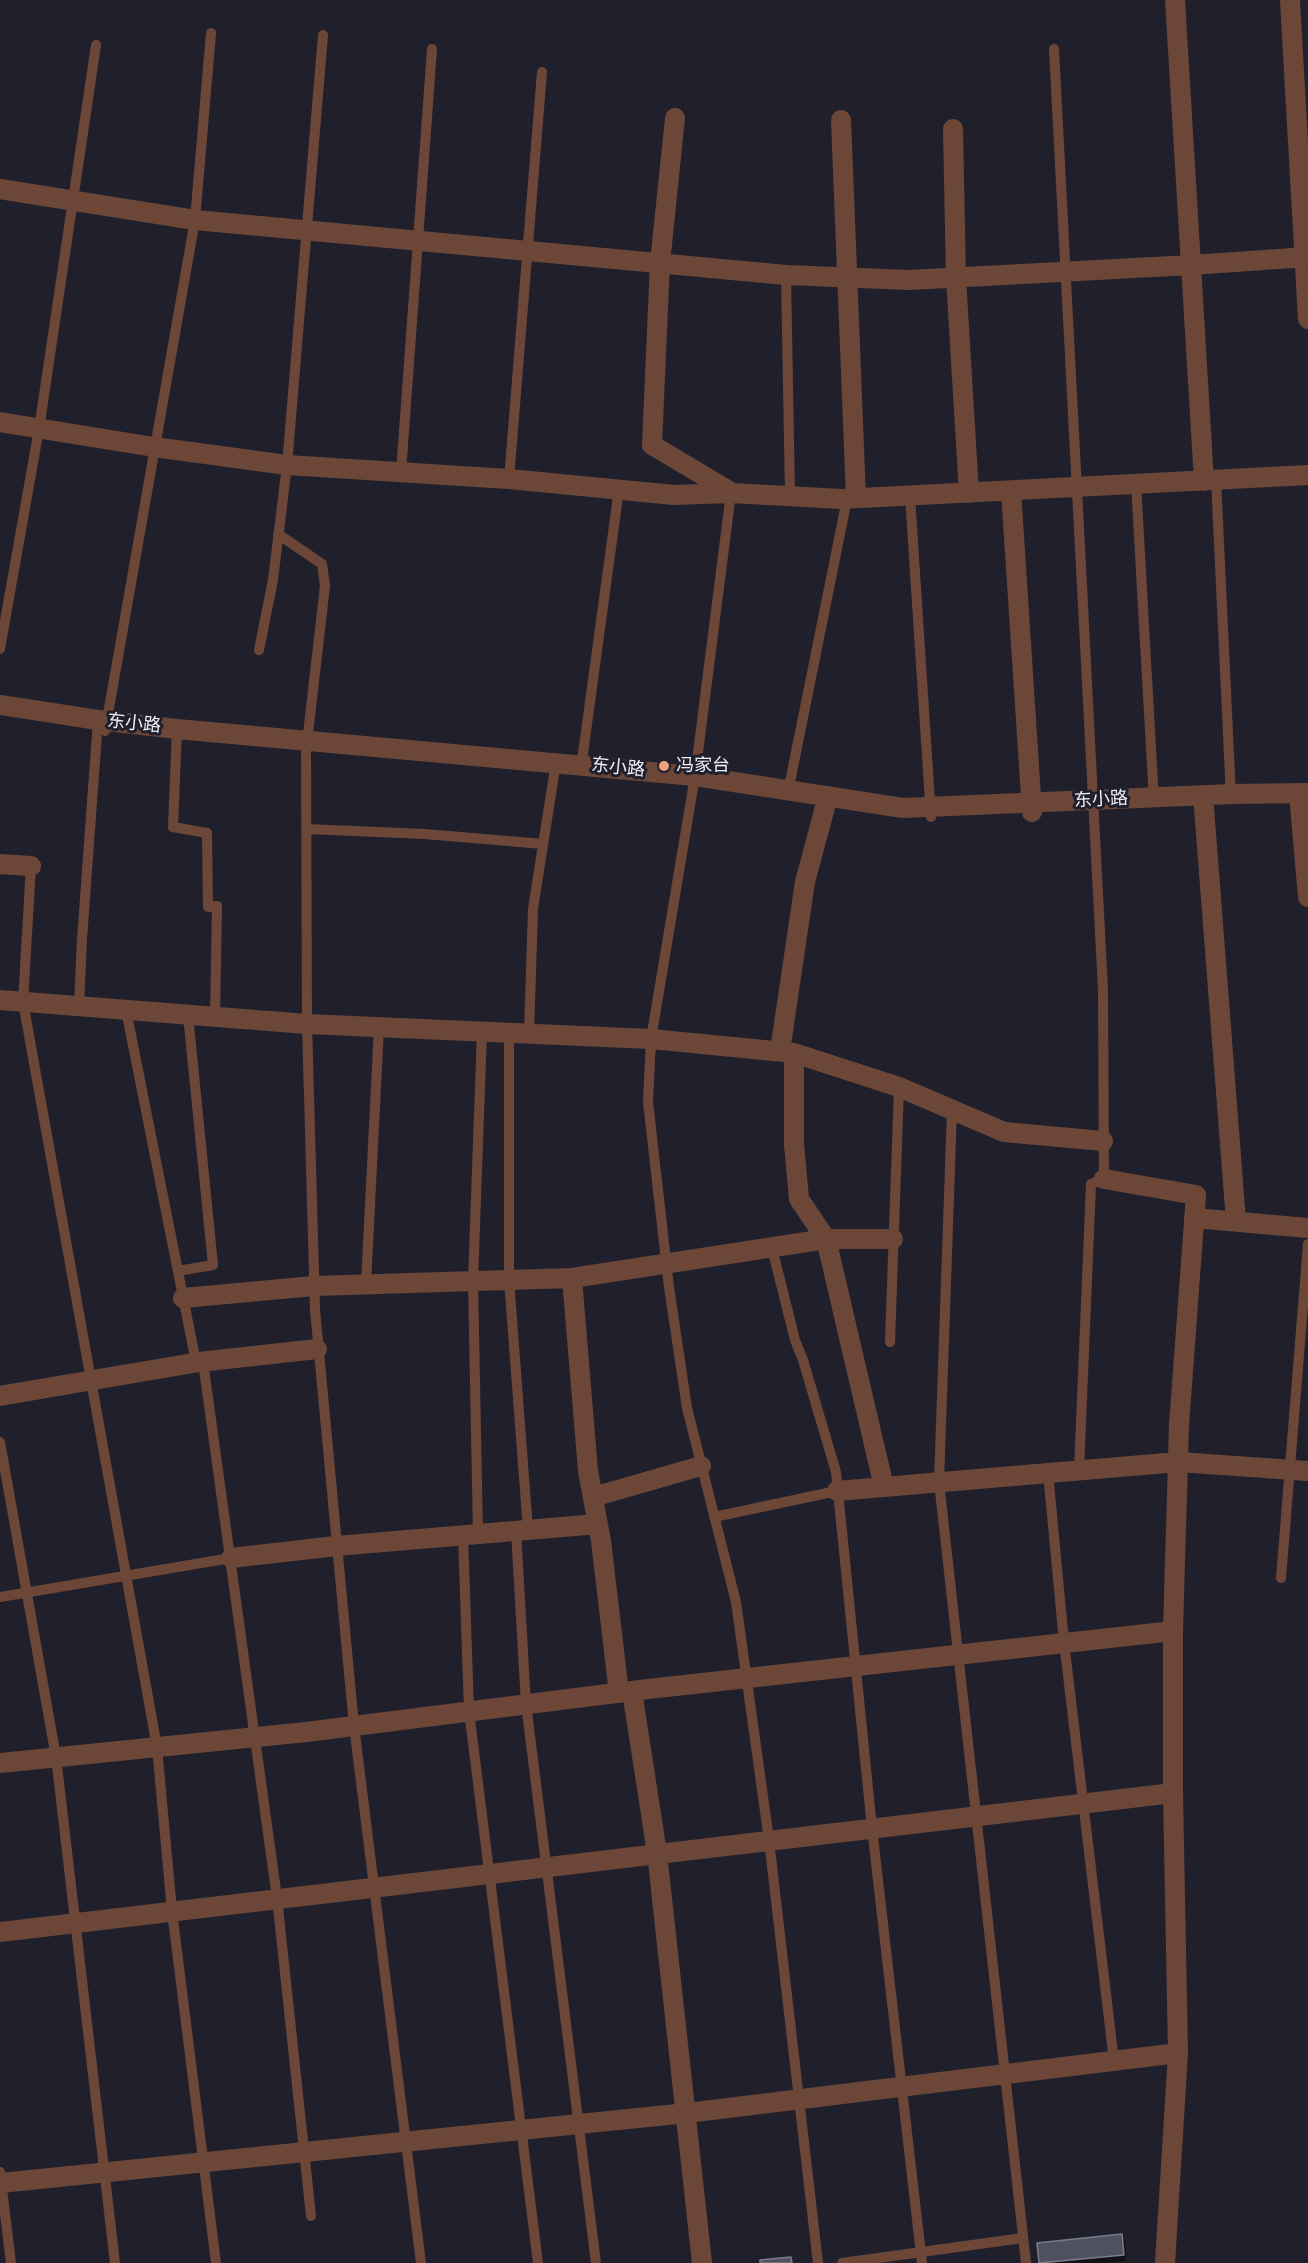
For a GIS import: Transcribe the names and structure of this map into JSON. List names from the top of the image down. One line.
{"streets":{"street":["东小路"]},"places":["冯家台"]}
